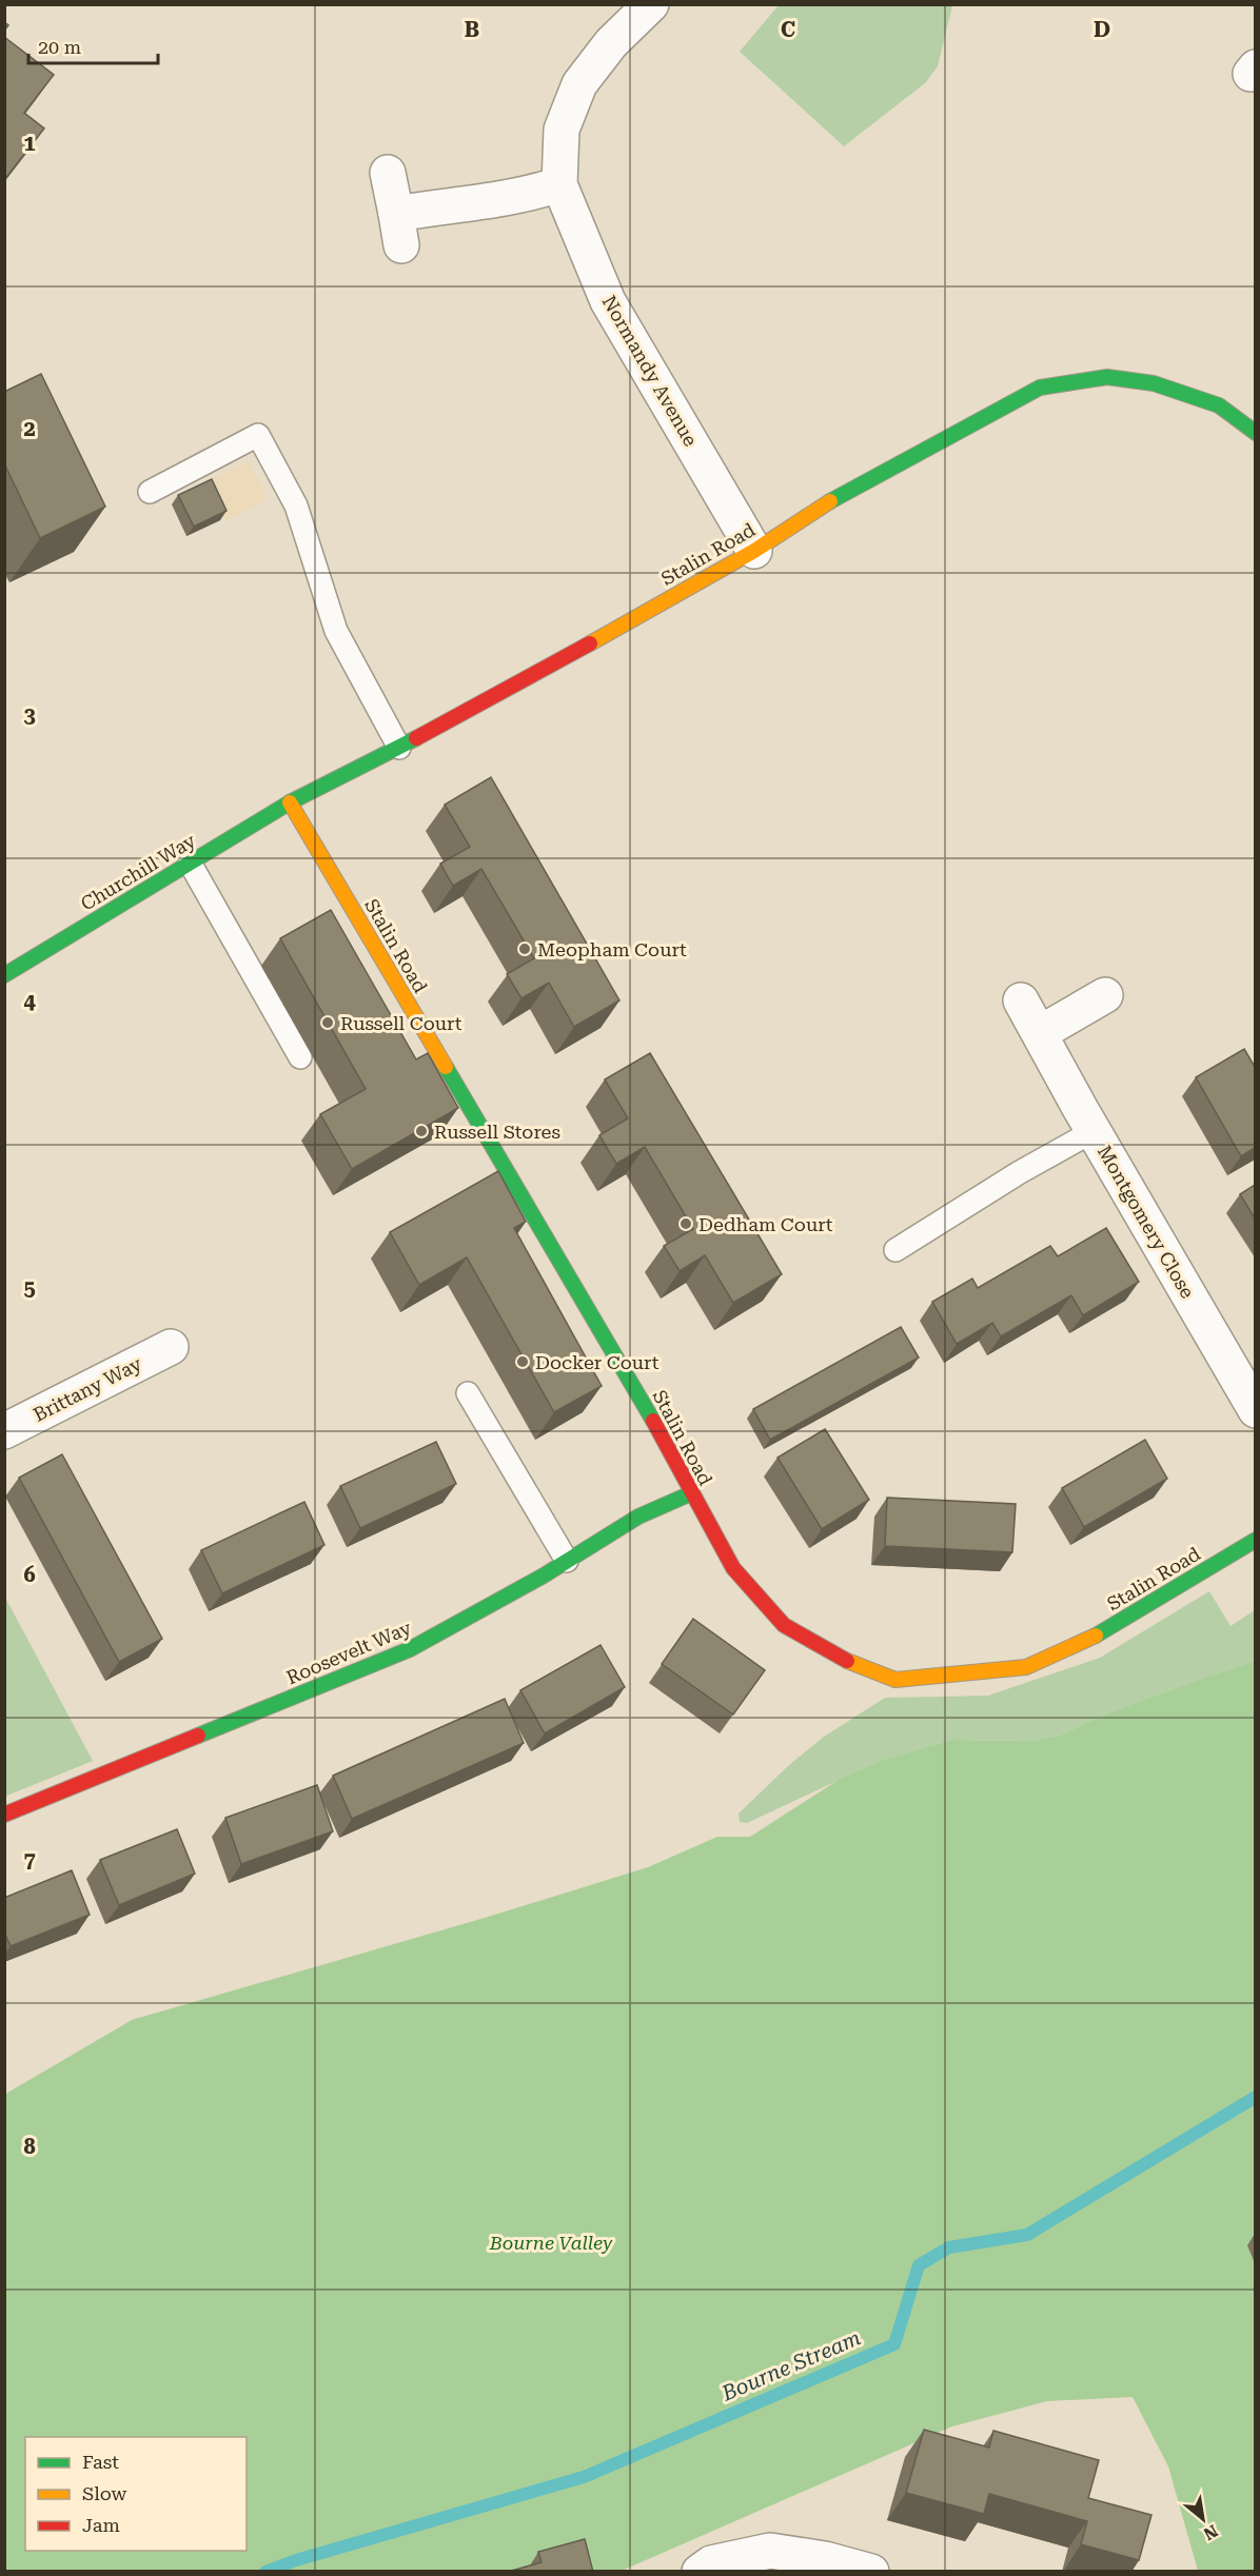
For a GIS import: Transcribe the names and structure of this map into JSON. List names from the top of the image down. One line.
{"streets":{"street":["Normandy Avenue","Stalin Road","Churchill Way","Montgomery Close","Brittany Way","Roosevelt Way"]},"crossings":[["Normandy Avenue","Stalin Road"],["Stalin Road","Churchill Way"],["Stalin Road","Roosevelt Way"]],"water":["Bourne Stream"],"parks":["Bourne Valley"],"places":["Meopham Court","Russell Court","Russell Stores","Dedham Court","Docker Court"],"legend":["Fast","Slow","Jam"],"scale_bar":"20 m","north":"bottom right","grid":{"columns":["B","C","D"],"rows":["1","2","3","4","5","6","7","8"]}}
